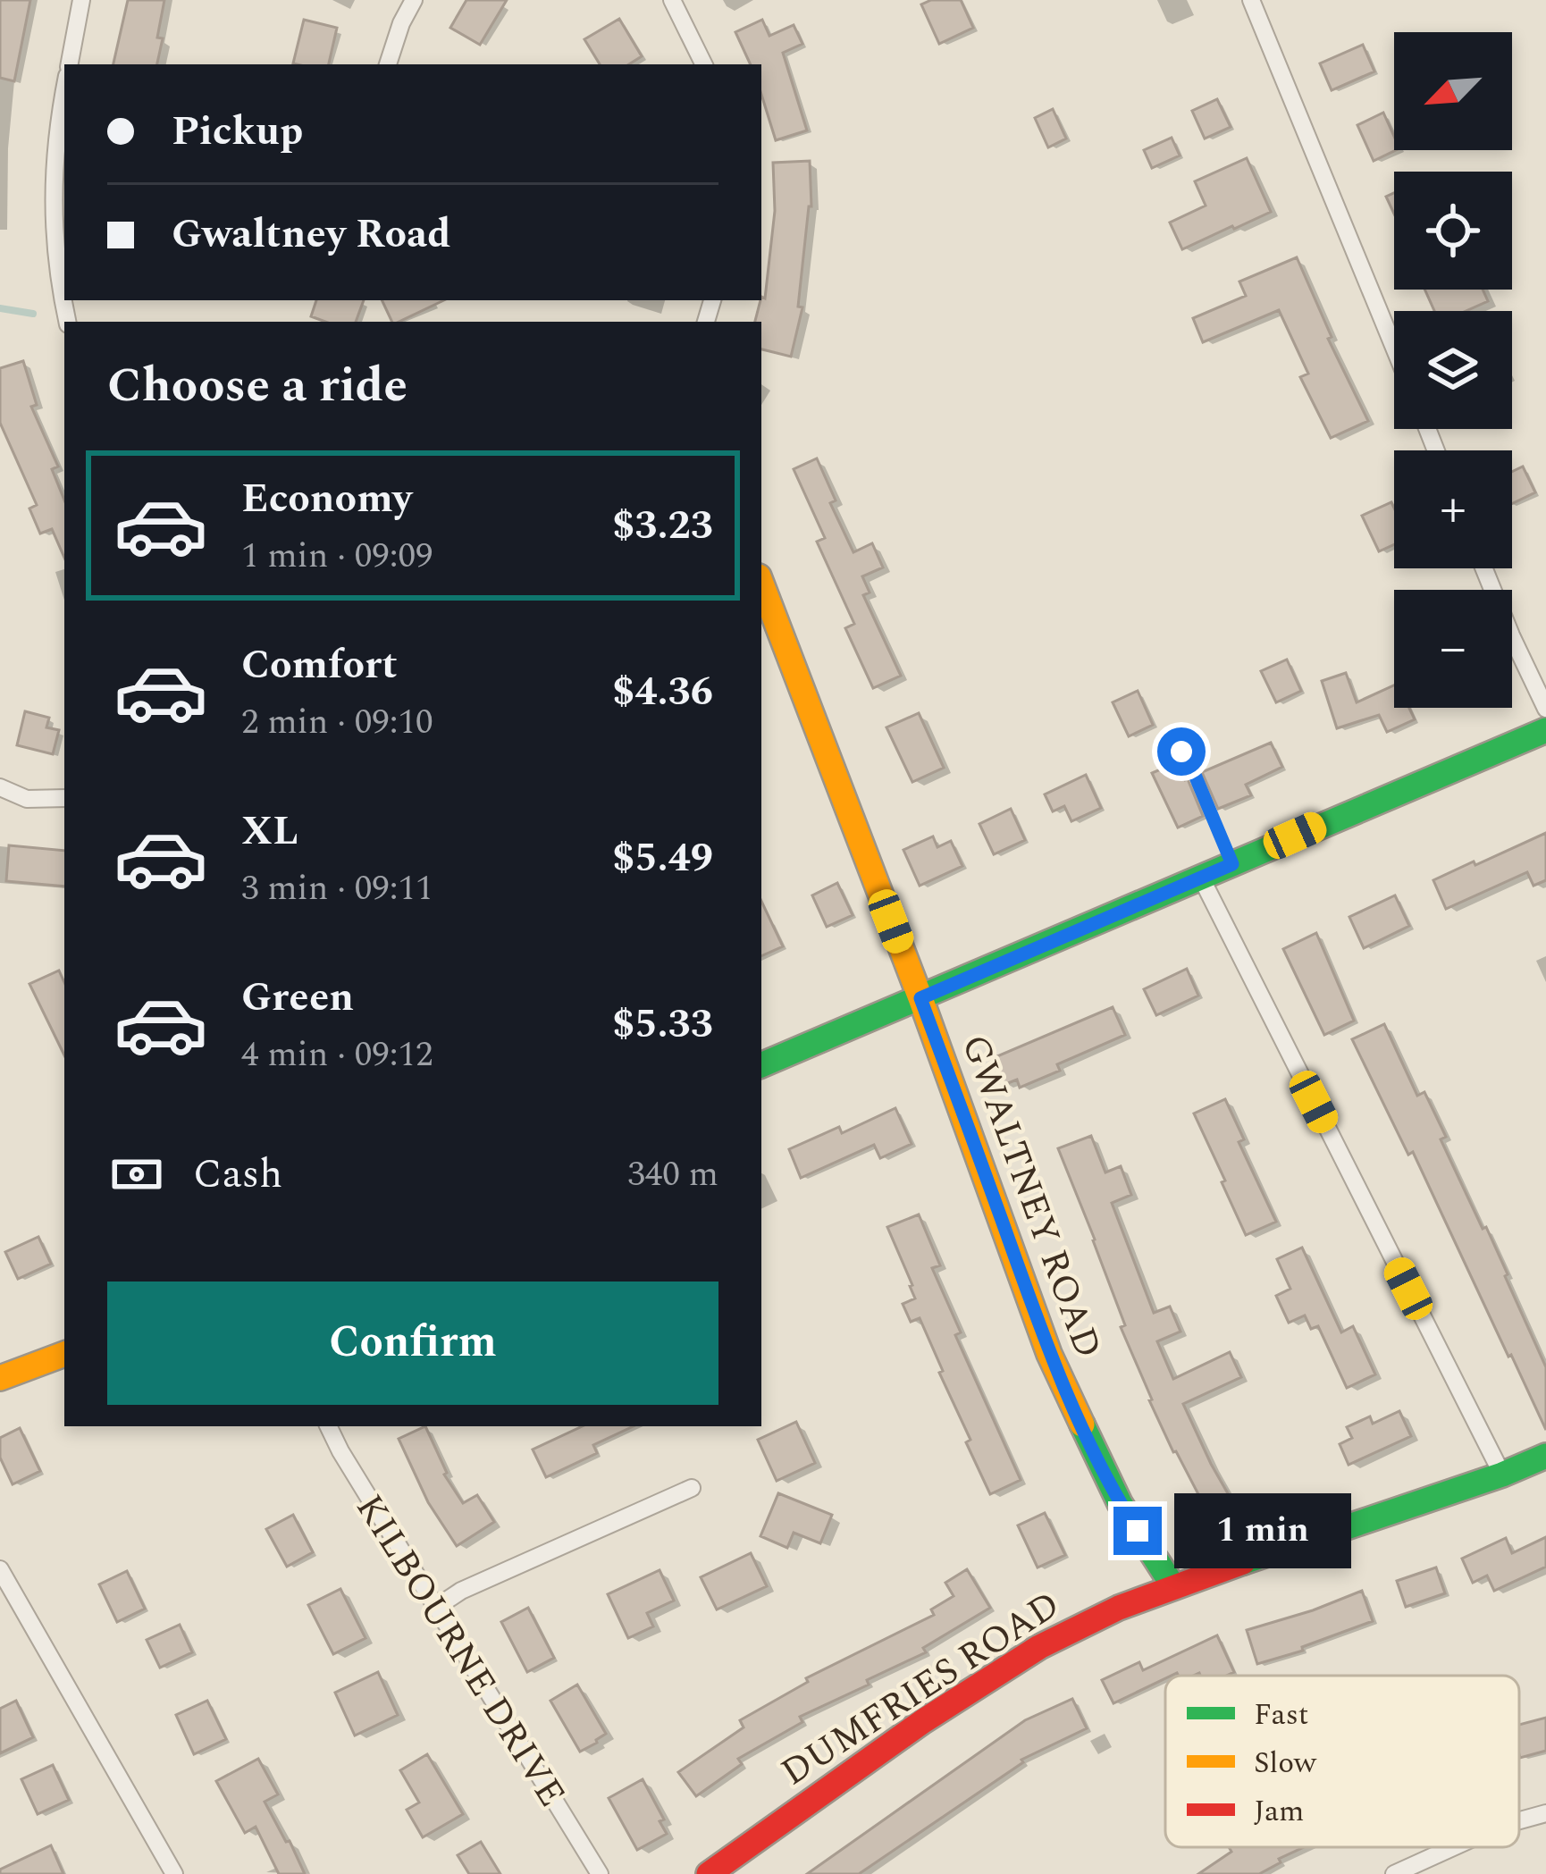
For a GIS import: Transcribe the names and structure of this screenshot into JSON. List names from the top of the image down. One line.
{"streets":{"street":["GWALTNEY ROAD","KILBOURNE DRIVE","DUMFRIES ROAD"]},"crossings":[["GWALTNEY ROAD","DUMFRIES ROAD"]],"legend":["Fast","Slow","Jam"],"north":"bottom left","page":{"map_buttons":["+","−"],"banner":["Pickup","Gwaltney Road"],"heading":"Choose a ride","list":[{"name":"Economy","note":"1 min · 09:09","value":"$3.23"},{"name":"Comfort","note":"2 min · 09:10","value":"$4.36"},{"name":"XL","note":"3 min · 09:11","value":"$5.49"},{"name":"Green","note":"4 min · 09:12","value":"$5.33"}],"pay":["Cash","340 m"],"buttons":"Confirm","bubble":"1 min"}}
